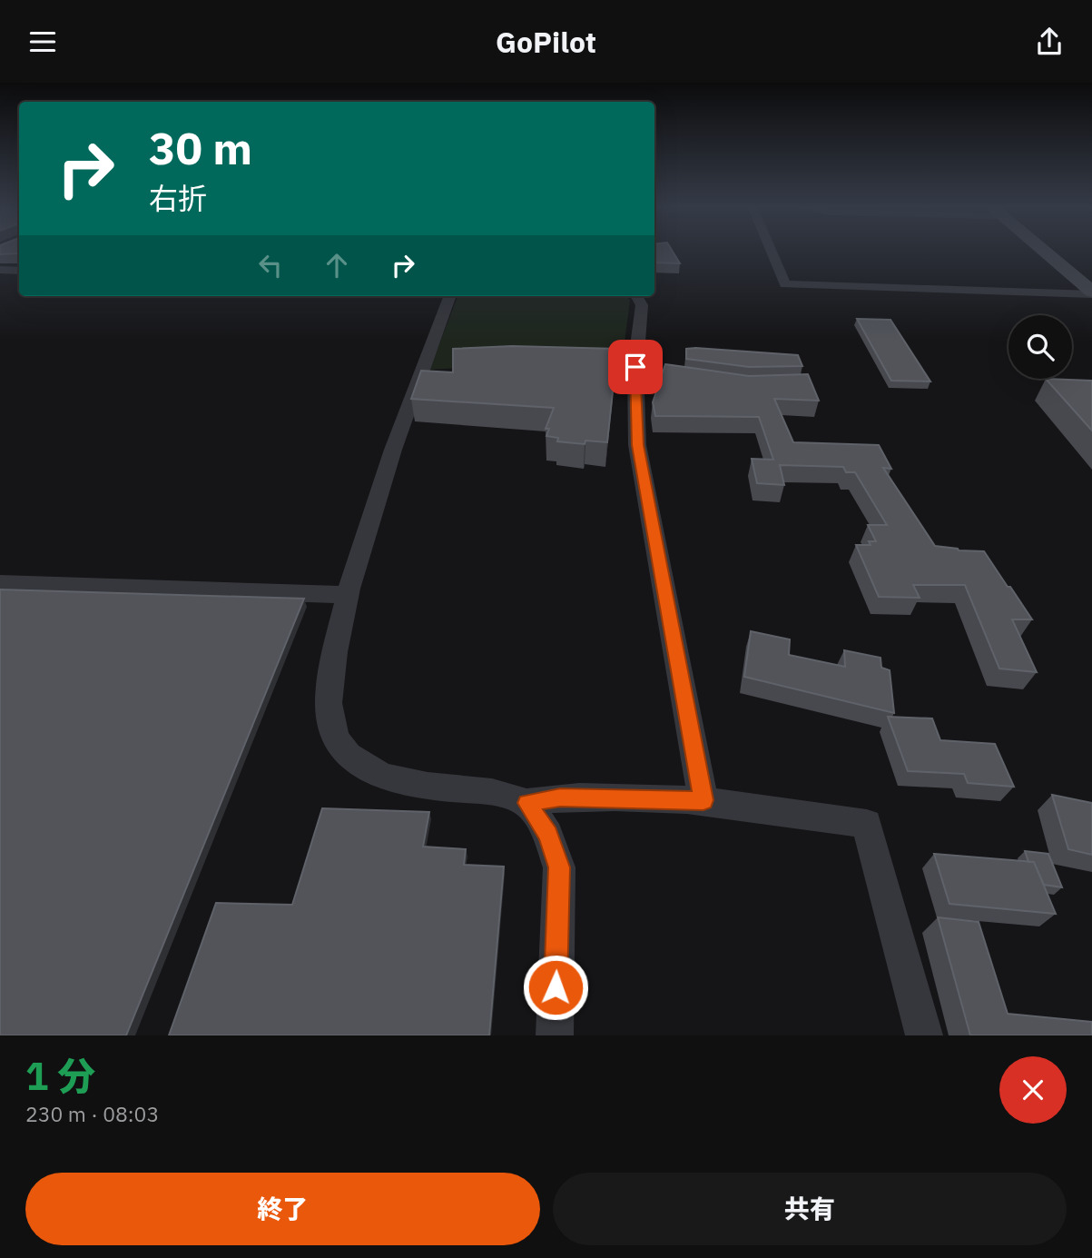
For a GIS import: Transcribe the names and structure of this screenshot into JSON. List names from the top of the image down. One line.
{"page":{"header":"GoPilot","turn":["30 m","右折"],"heading":["1 分","230 m · 08:03"],"buttons":["終了","共有"]}}
